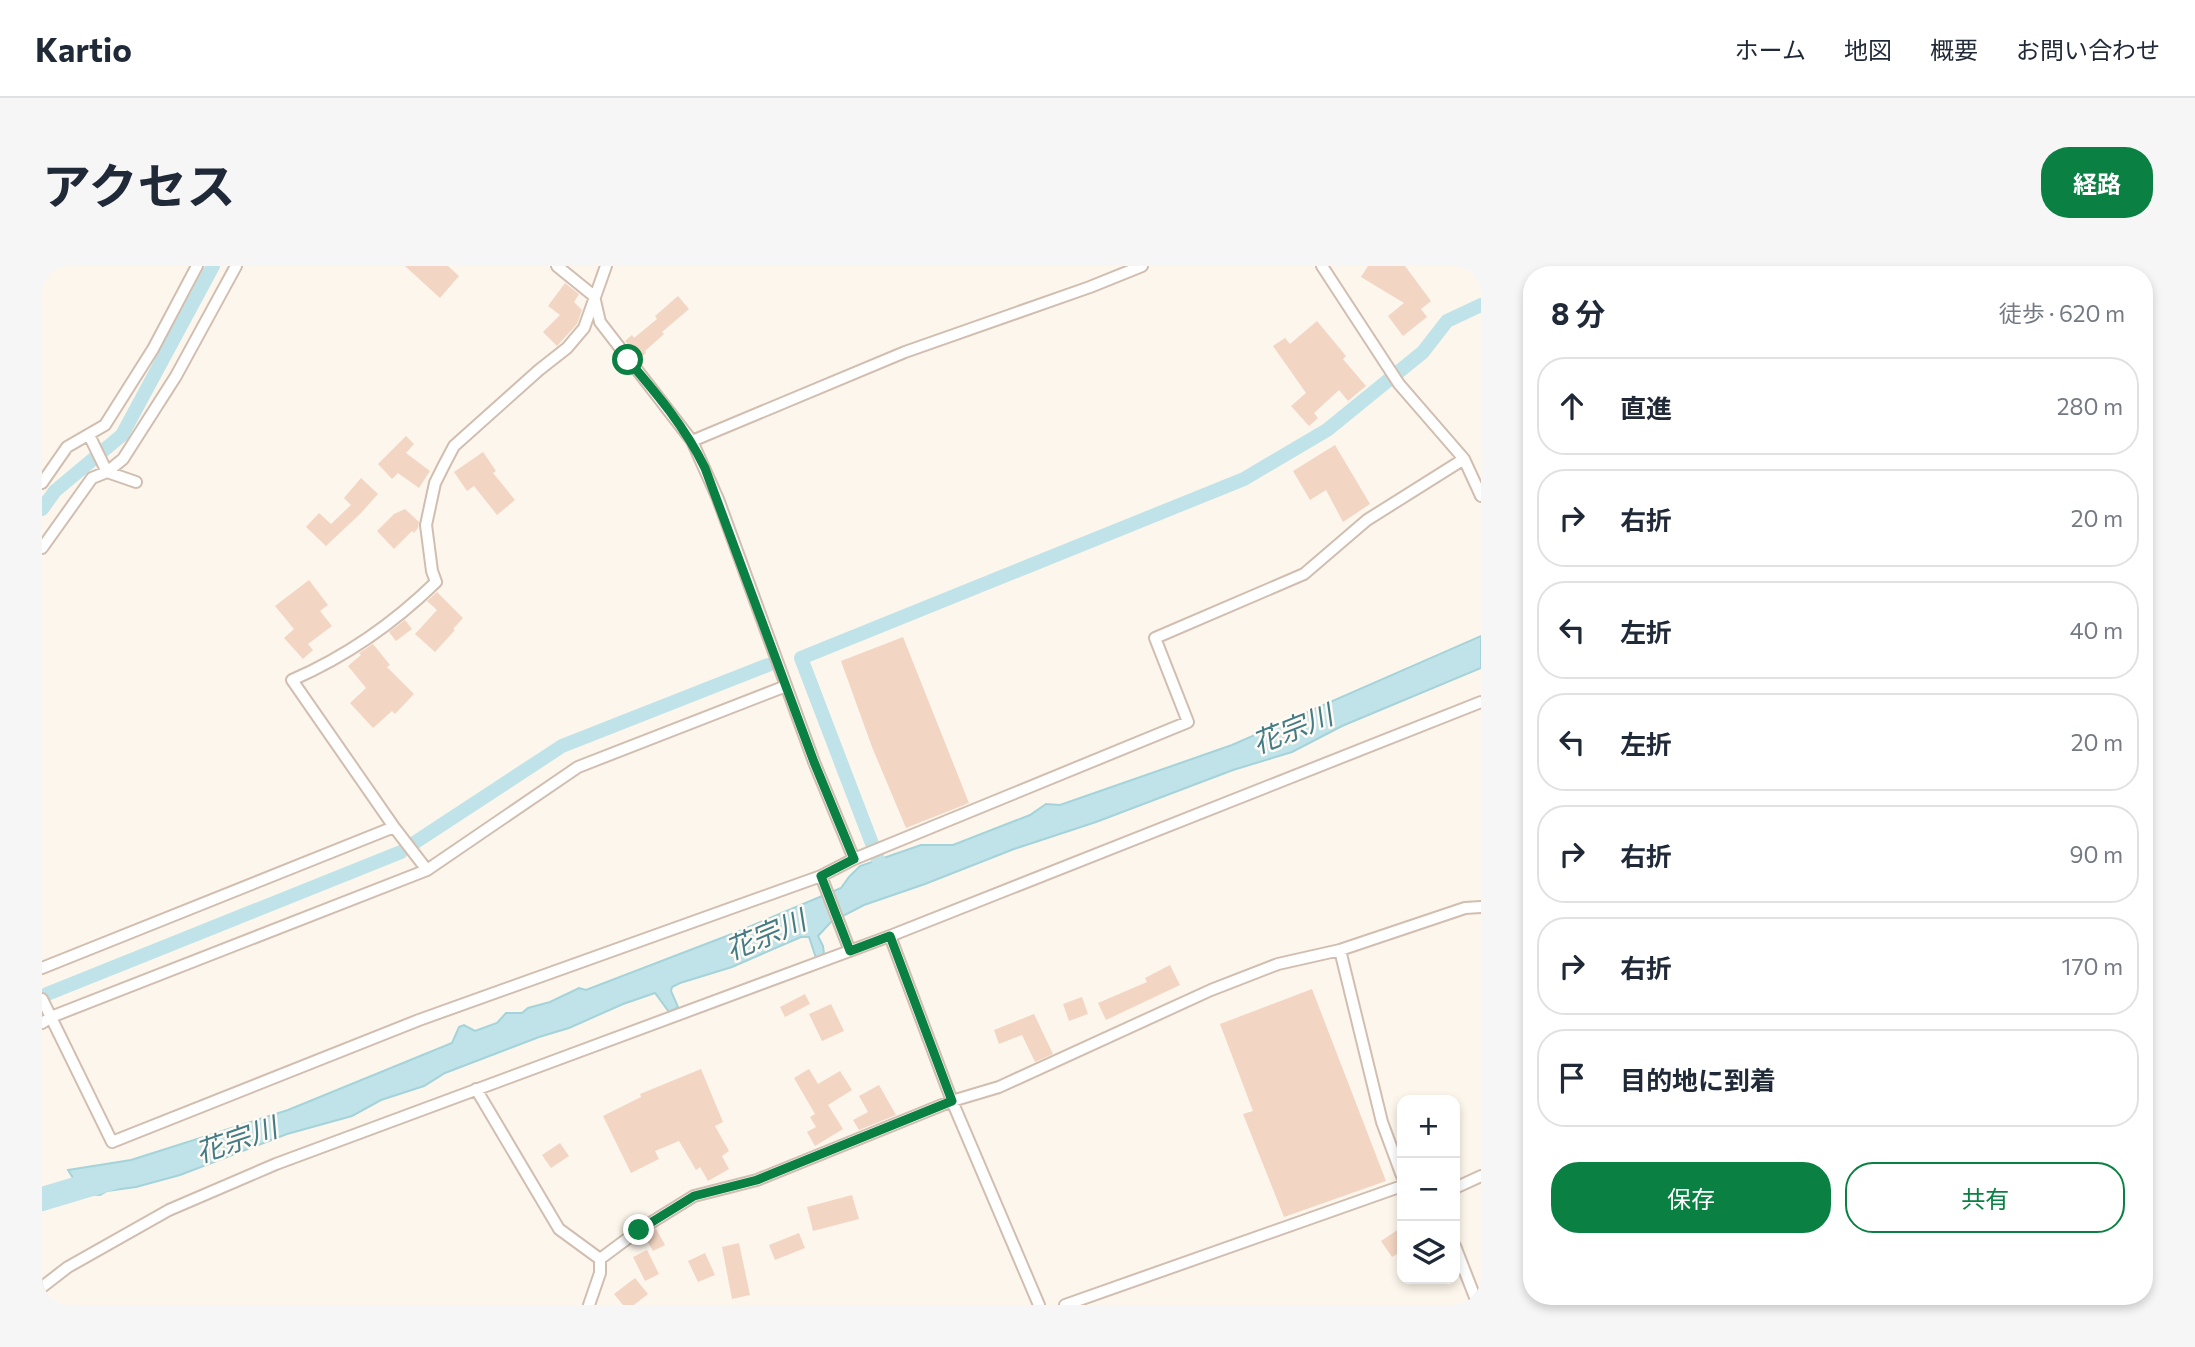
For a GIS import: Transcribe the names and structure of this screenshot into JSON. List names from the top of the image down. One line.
{"water":["花宗川"],"page":{"header":"Kartio","nav":["ホーム","地図","概要","お問い合わせ"],"title":"アクセス","buttons":["経路",["保存","共有"]],"heading":["8 分","徒歩 · 620 m"],"list":[["直進","280 m"],["右折","20 m"],["左折","40 m"],["左折","20 m"],["右折","90 m"],["右折","170 m"],"目的地に到着"],"map_buttons":["+","−"]}}
